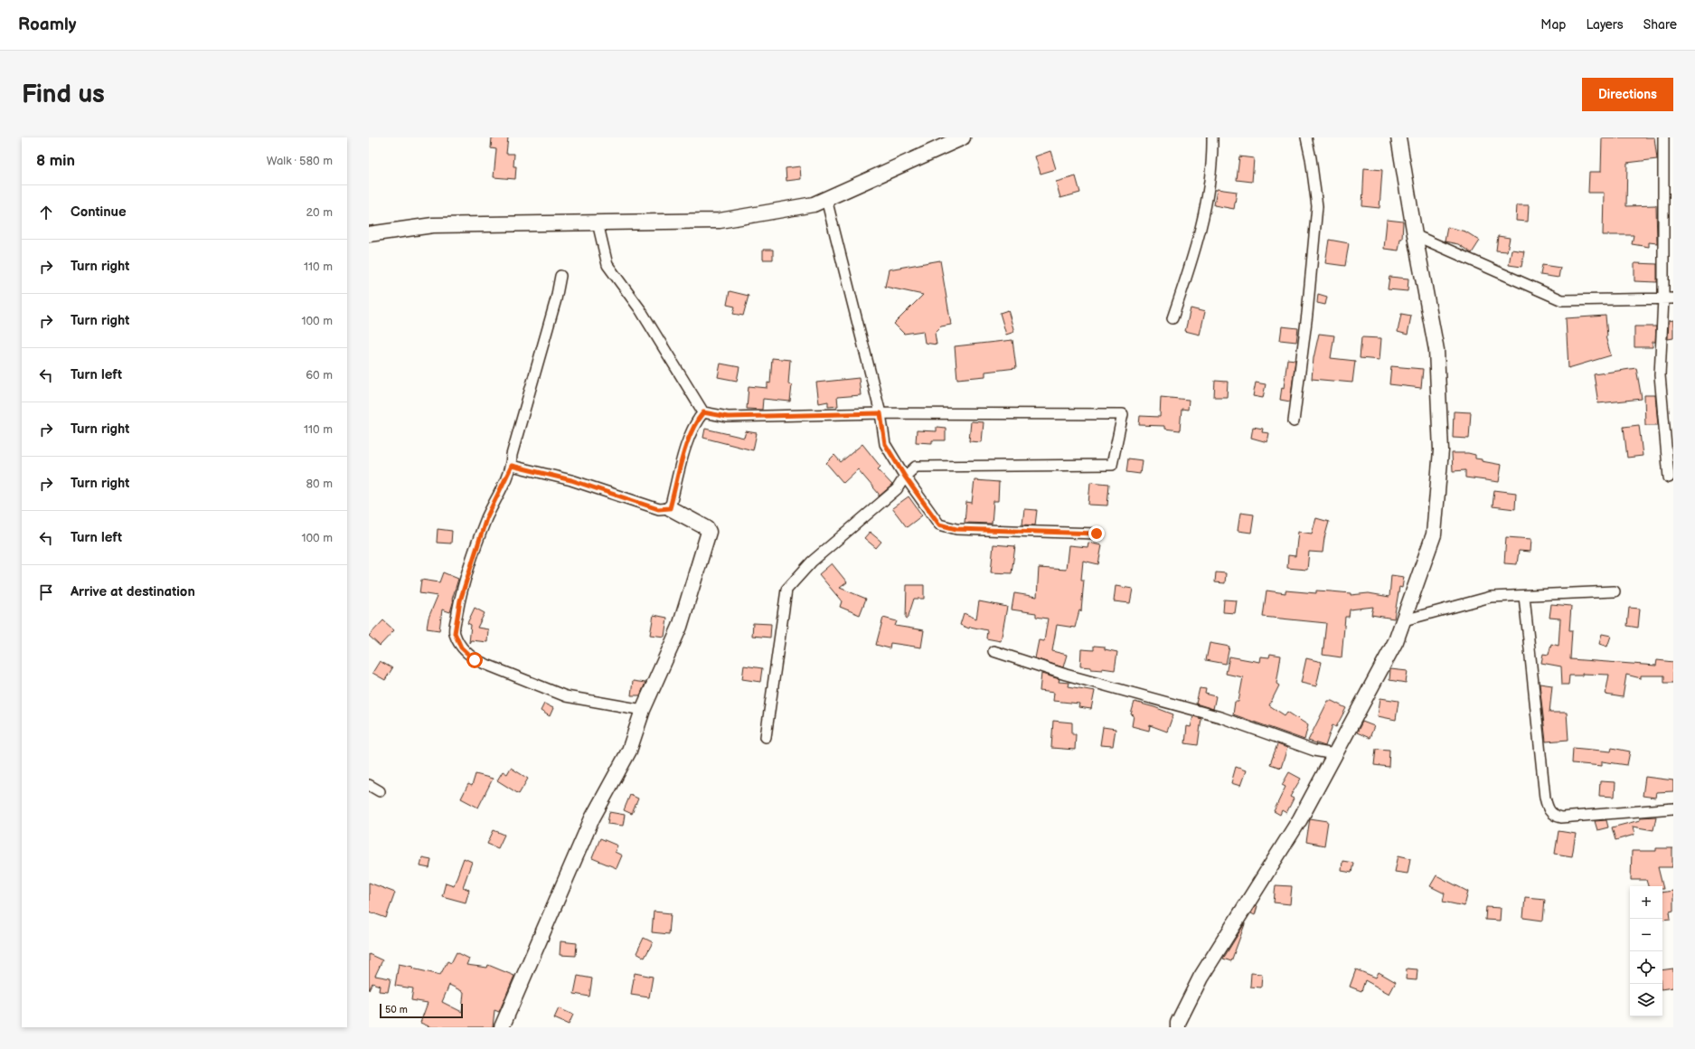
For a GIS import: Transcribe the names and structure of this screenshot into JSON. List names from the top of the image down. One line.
{"scale_bar":"50 m","page":{"header":"Roamly","nav":["Map","Layers","Share"],"buttons":"Directions","title":"Find us","heading":["8 min","Walk · 580 m"],"list":[["Continue","20 m"],["Turn right","110 m"],["Turn right","100 m"],["Turn left","60 m"],["Turn right","110 m"],["Turn right","80 m"],["Turn left","100 m"],"Arrive at destination"],"map_buttons":["+","−"],"scale":"50 m"}}
